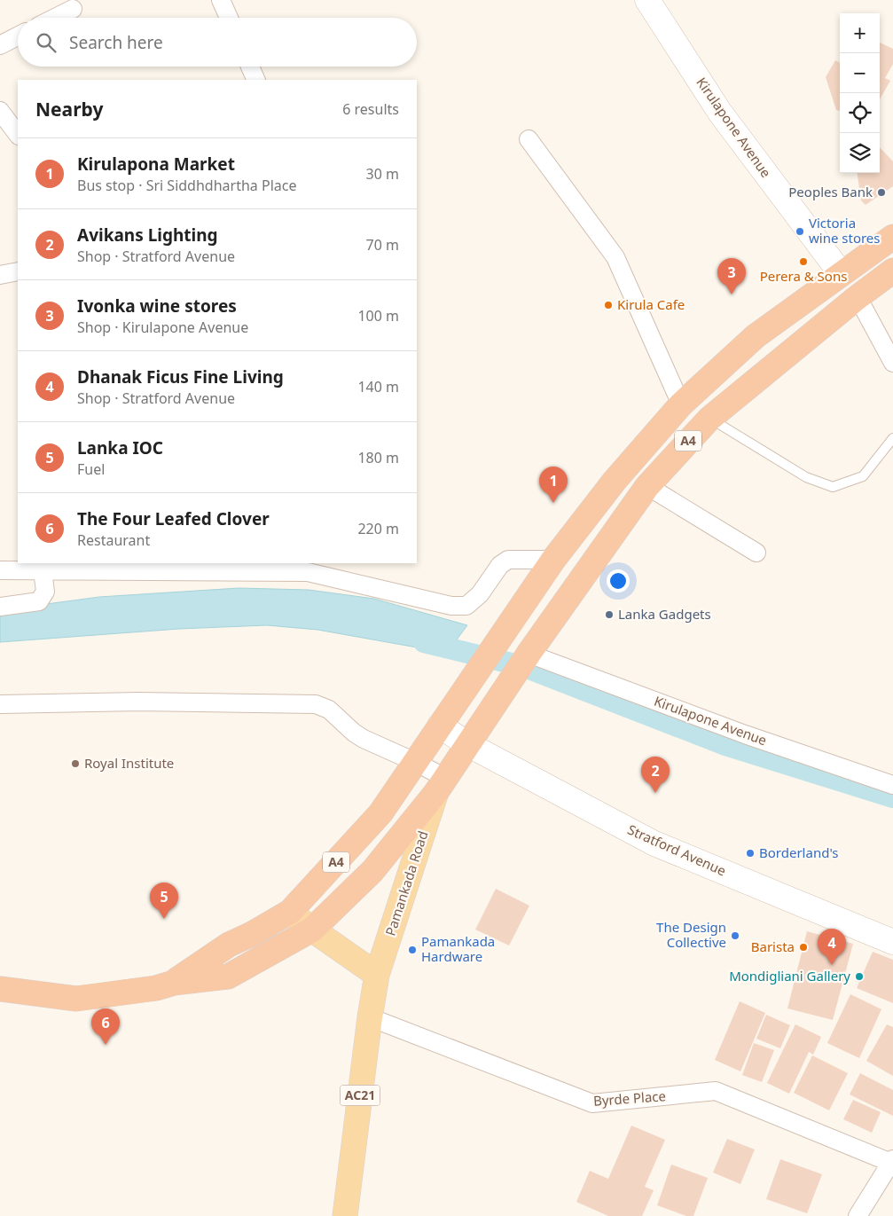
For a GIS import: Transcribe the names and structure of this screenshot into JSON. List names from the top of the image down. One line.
{"streets":{"highway":["A4"],"main road":["Kirulapone Avenue","Stratford Avenue","Pamankada Road","AC21"],"street":["Byrde Place"]},"crossings":[["Kirulapone Avenue","A4"],["A4","Stratford Avenue"],["A4","Pamankada Road"],["Pamankada Road","Byrde Place"]],"places":["Peoples Bank","Victoria wine stores","Perera & Sons","Kirula Cafe","Lanka Gadgets","Royal Institute","Borderland's","The Design Collective","Barista","Pamankada Hardware","Mondigliani Gallery"],"page":{"map_buttons":["+","−"],"search":"Search here","heading":["Nearby","6 results"],"list":[{"mark":"1","name":"Kirulapona Market","note":"Bus stop · Sri Siddhdhartha Place","value":"30 m"},{"mark":"2","name":"Avikans Lighting","note":"Shop · Stratford Avenue","value":"70 m"},{"mark":"3","name":"Ivonka wine stores","note":"Shop · Kirulapone Avenue","value":"100 m"},{"mark":"4","name":"Dhanak Ficus Fine Living","note":"Shop · Stratford Avenue","value":"140 m"},{"mark":"5","name":"Lanka IOC","note":"Fuel","value":"180 m"},{"mark":"6","name":"The Four Leafed Clover","note":"Restaurant","value":"220 m"}],"pins":["3","1","2","5","4","6"]}}
